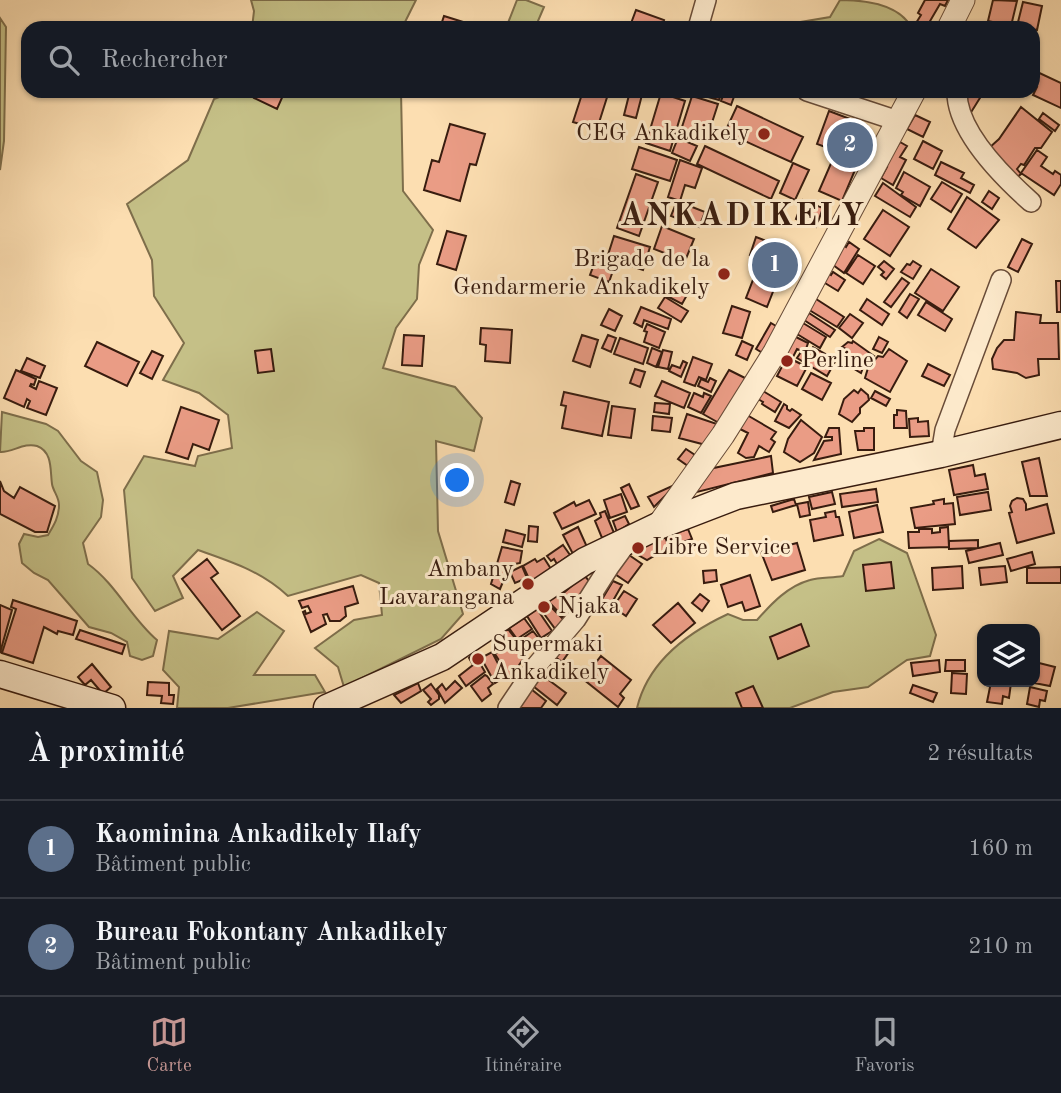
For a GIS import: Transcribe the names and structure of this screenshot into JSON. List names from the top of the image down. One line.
{"districts":["ANKADIKELY"],"places":["CEG Ankadikely","Brigade de la Gendarmerie Ankadikely","Perline","Libre Service","Ambany Lavarangana","Njaka","Supermaki Ankadikely"],"page":{"search":"Rechercher","pins":["2","1"],"heading":["À proximité","2 résultats"],"list":[{"mark":"1","name":"Kaominina Ankadikely Ilafy","note":"Bâtiment public","value":"160 m"},{"mark":"2","name":"Bureau Fokontany Ankadikely","note":"Bâtiment public","value":"210 m"}],"nav":["Carte","Itinéraire","Favoris"]}}
